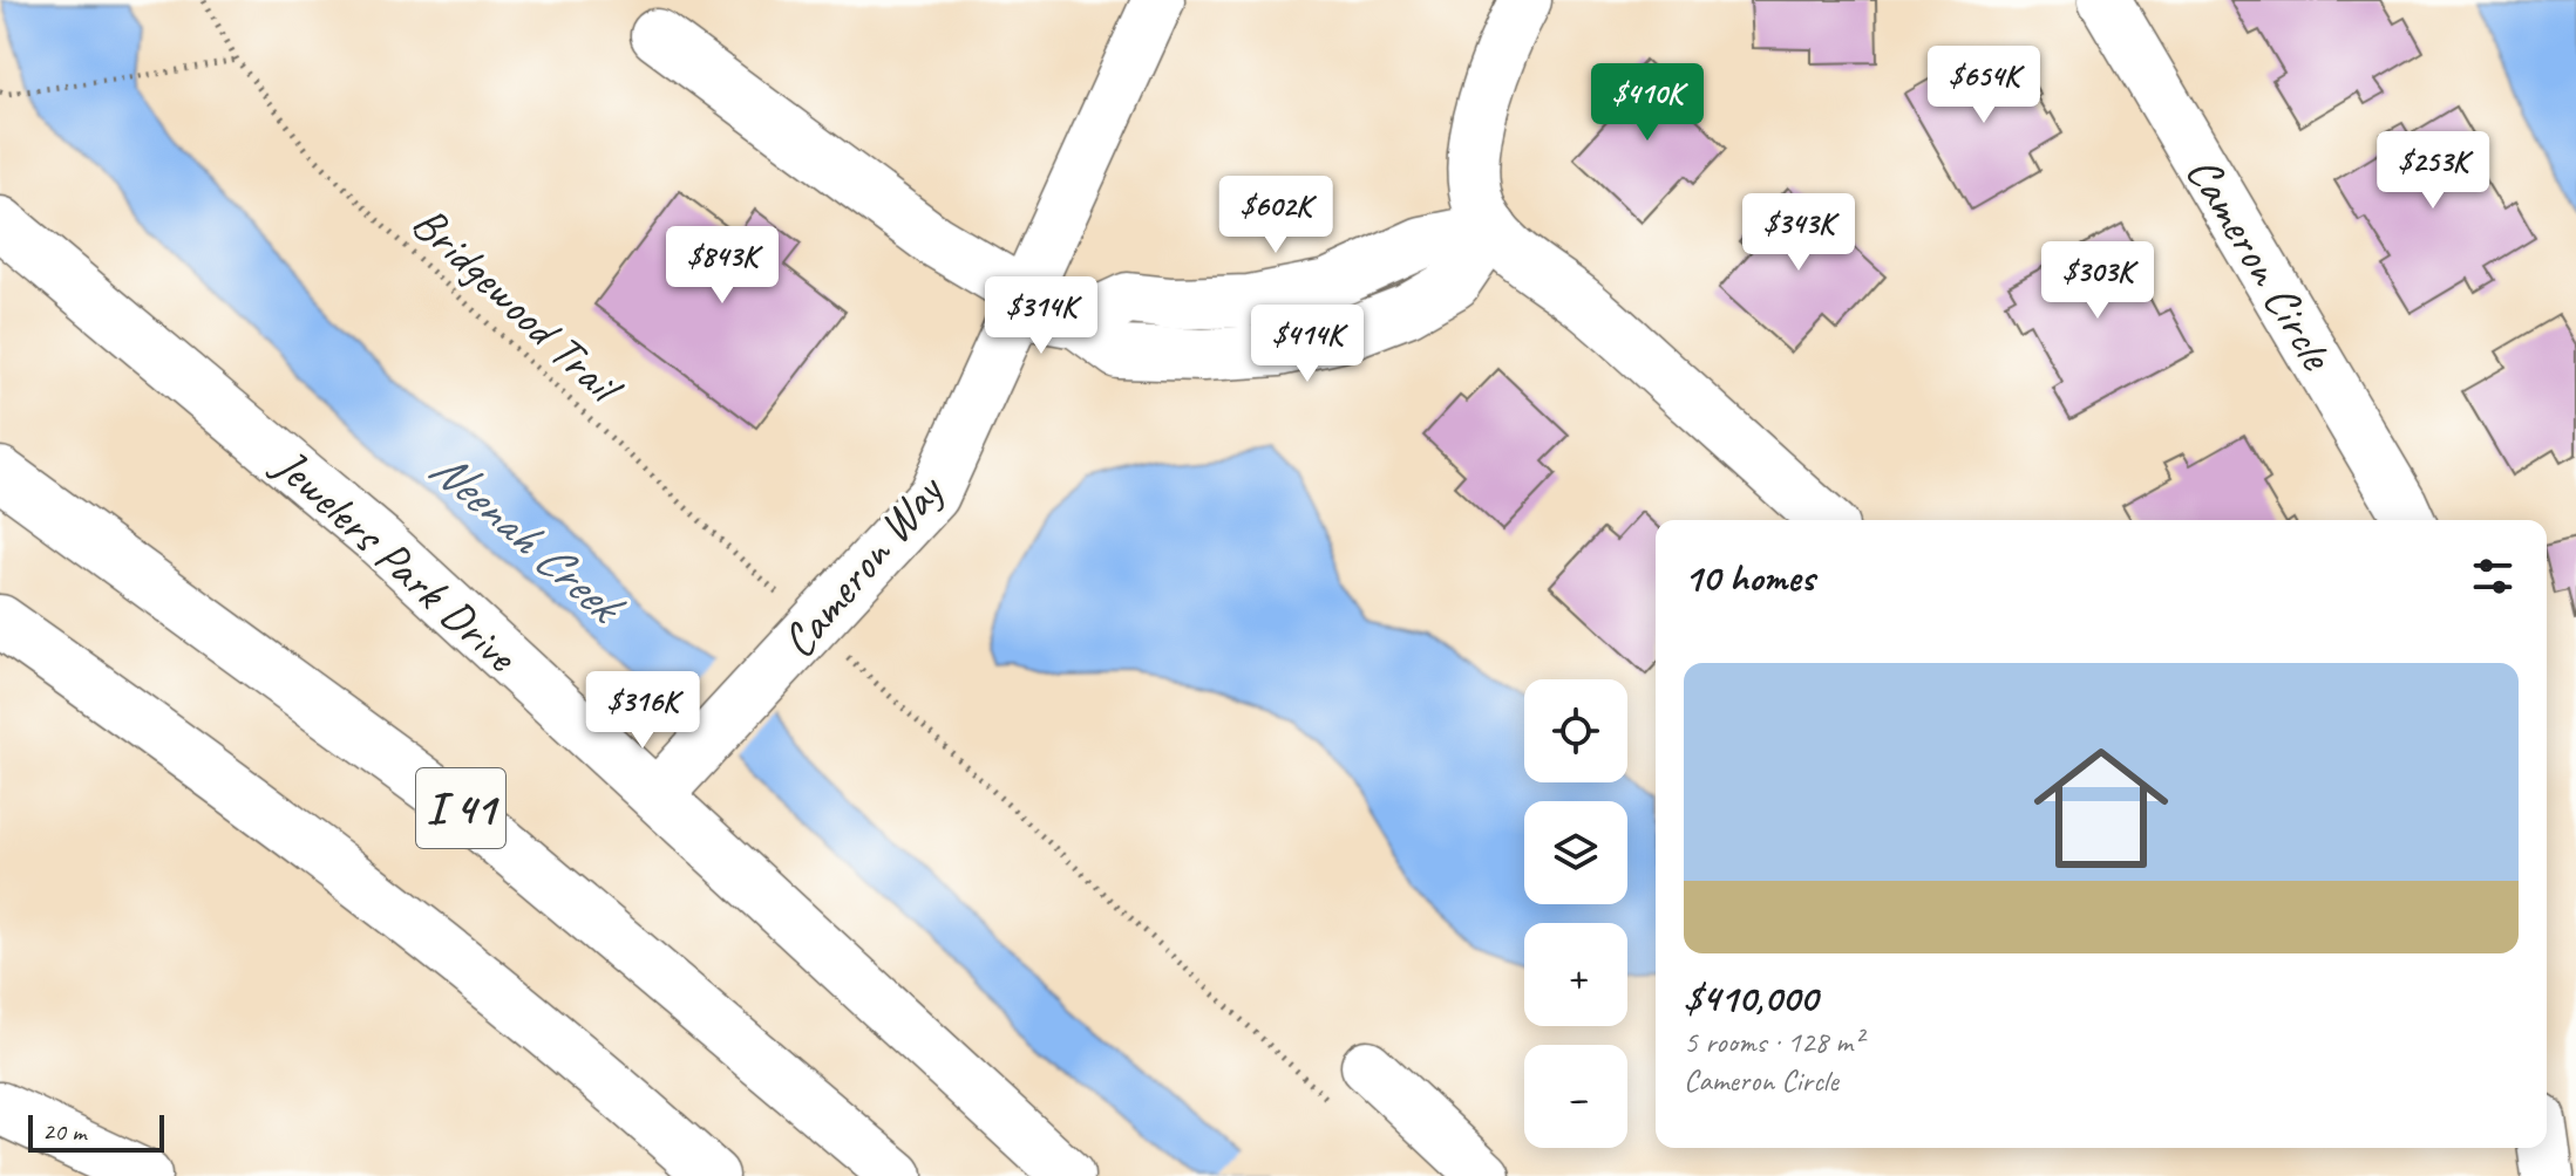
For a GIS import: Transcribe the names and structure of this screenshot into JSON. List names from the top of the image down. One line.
{"streets":{"main road":["Cameron Circle","Jewelers Park Drive","Cameron Way","I 41"],"path":["Bridgewood Trail"]},"crossings":[["Bridgewood Trail","Cameron Way"],["Jewelers Park Drive","Cameron Way"]],"water":["Neenah Creek"],"scale_bar":"20 m","page":{"price":["$654K","$410K","$253K","$602K","$343K","$843K","$303K","$314K","$414K","$316K"],"heading":"10 homes","list":[{"name":"$410,000","note":"5 rooms · 128 m² · Cameron Circle"}],"map_buttons":["+","−"],"scale":"20 m"}}
